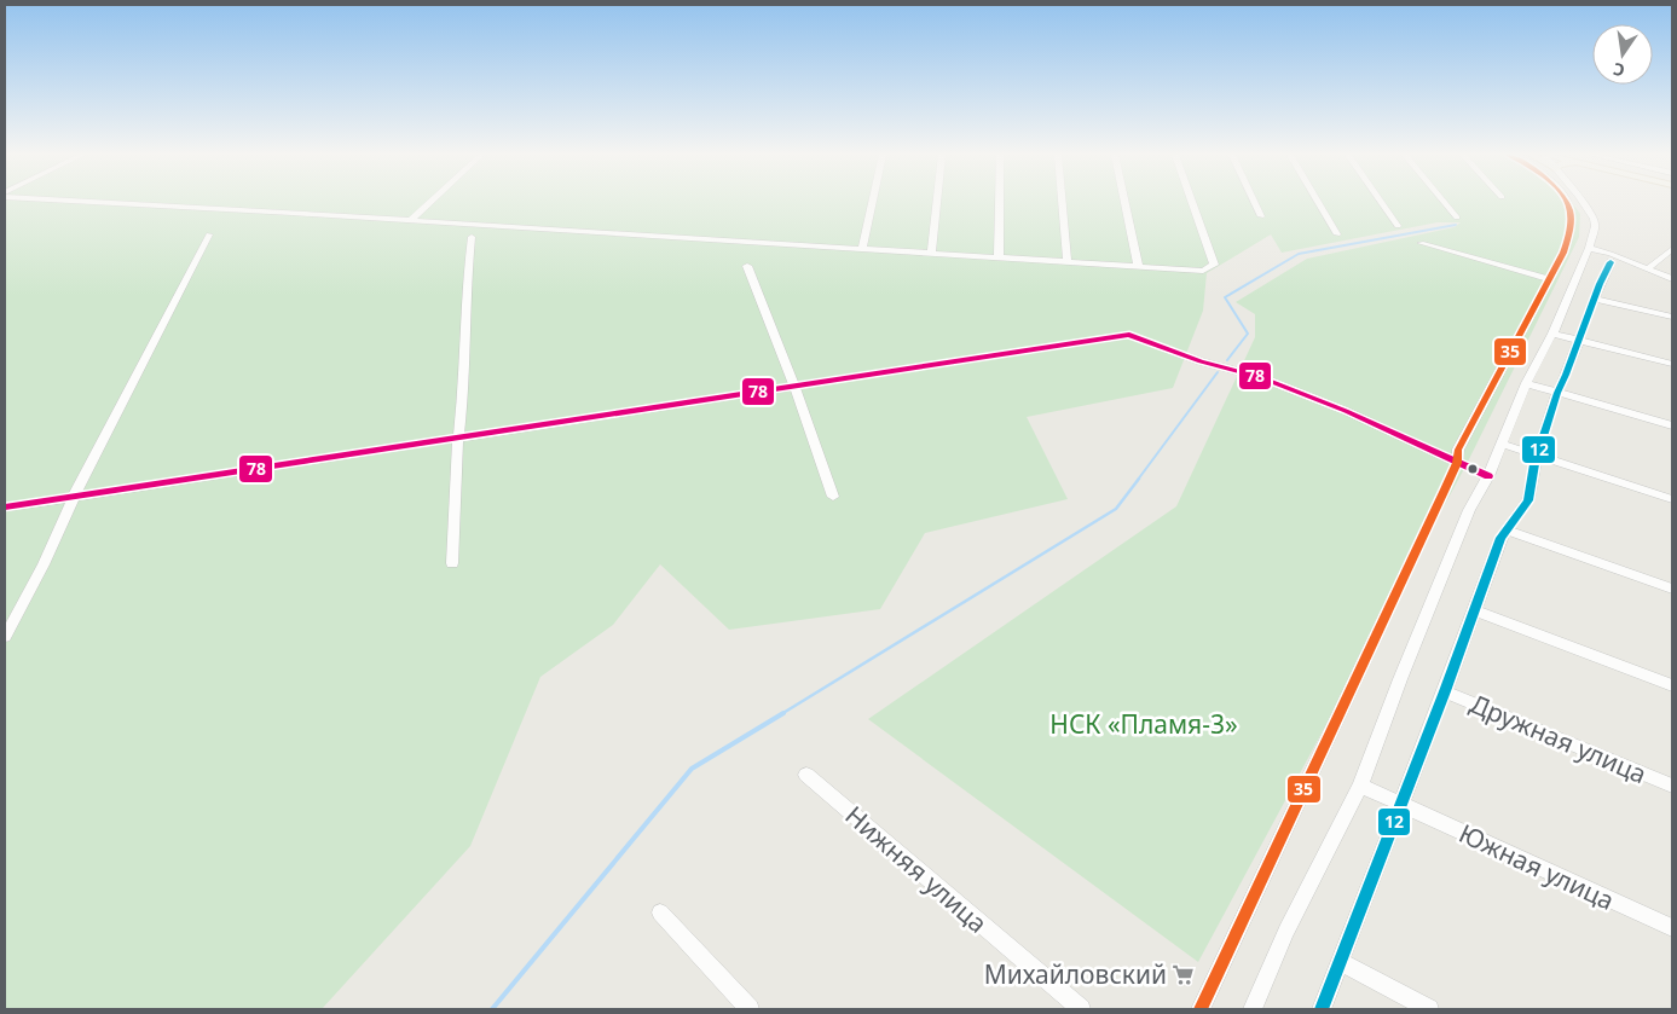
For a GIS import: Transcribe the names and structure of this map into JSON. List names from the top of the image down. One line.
{"streets":{"street":["Дружная улица","Южная улица","Нижняя улица"]},"parks":["НСК «Пламя-3»"],"places":{"supermarket":["Михайловский"]},"lines":["transit line 35","transit line 12","transit line 78"],"north":"bottom"}
